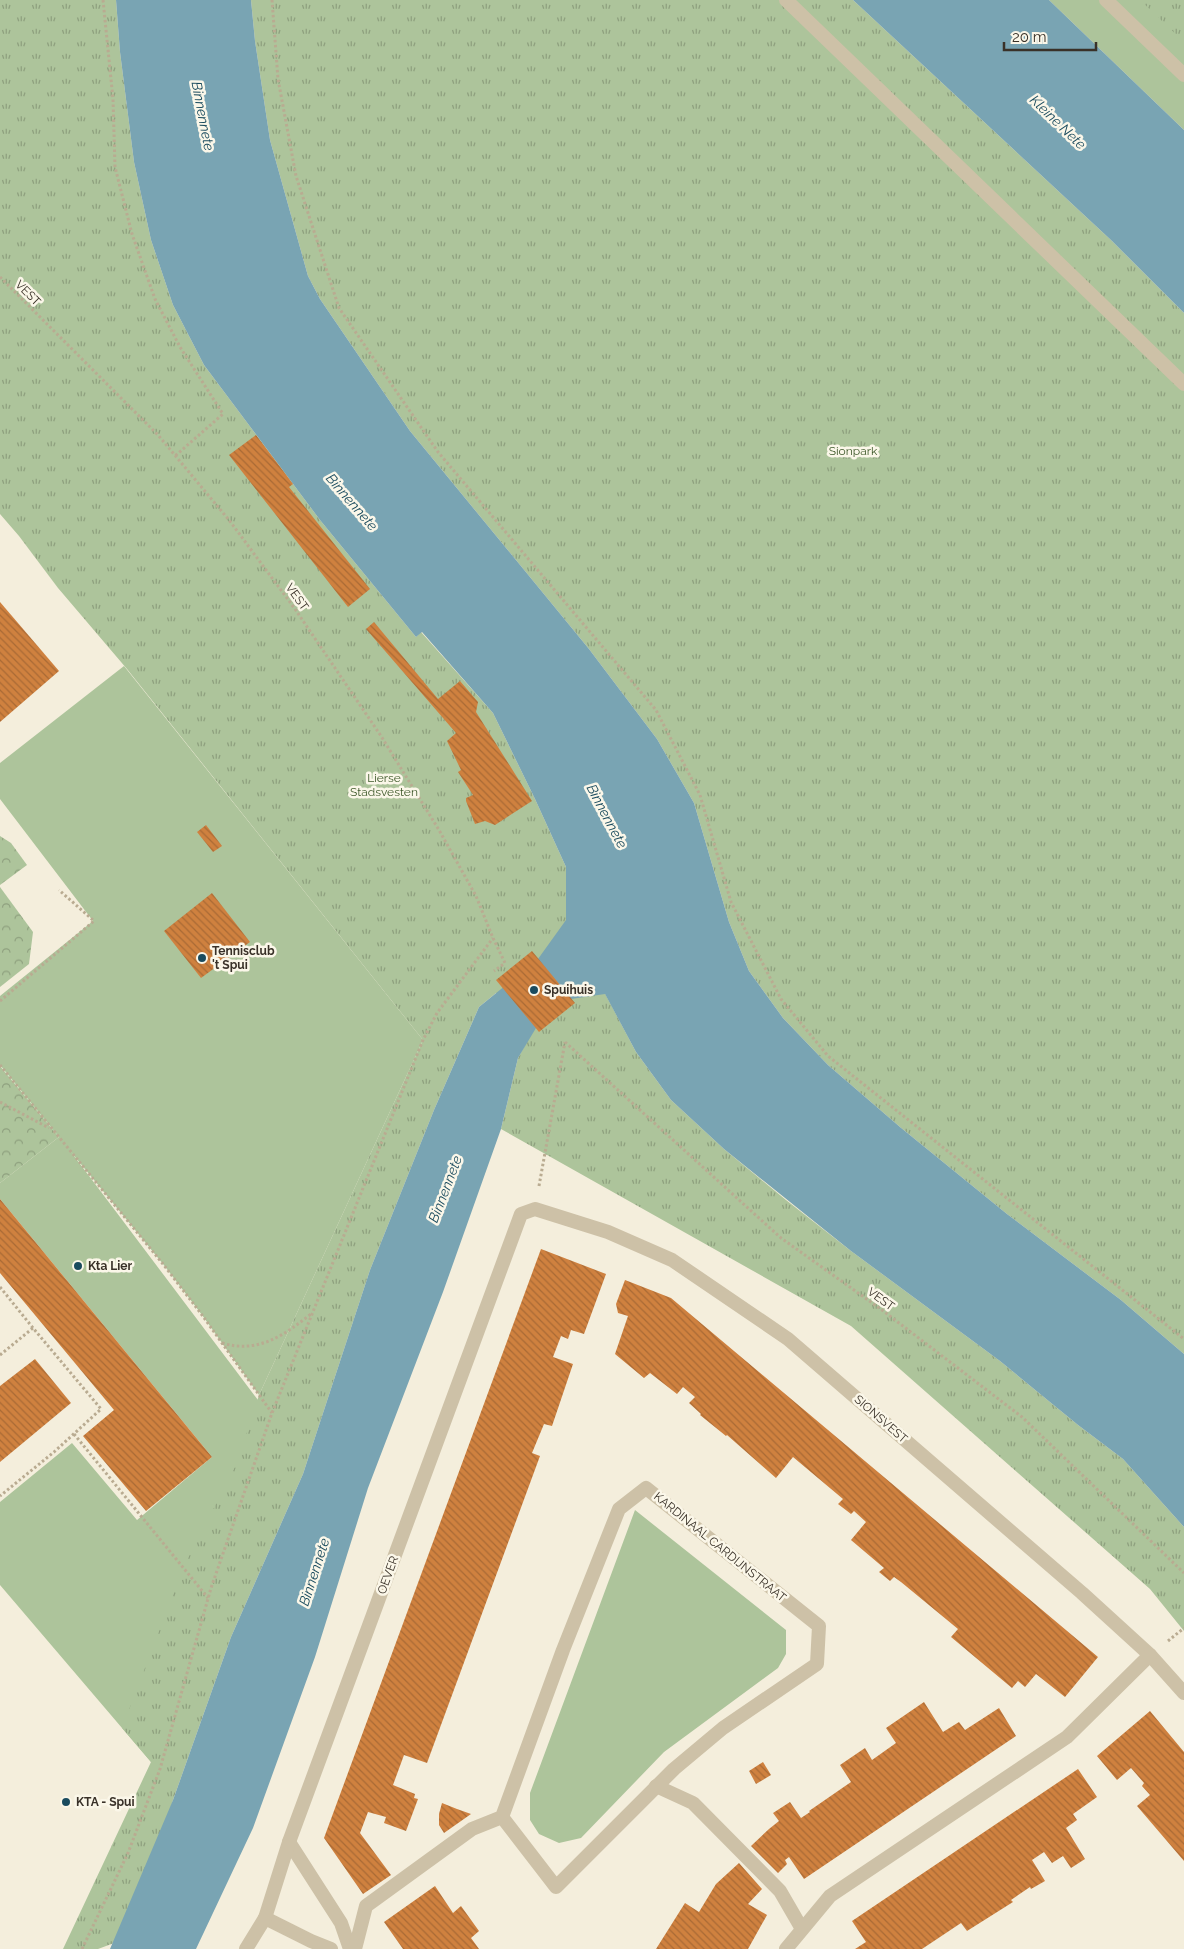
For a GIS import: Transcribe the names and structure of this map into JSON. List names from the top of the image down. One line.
{"streets":{"street":["SIONSVEST","KARDINAAL CARDIJNSTRAAT","OEVER"],"path":["VEST"]},"crossings":[["VEST","SIONSVEST"],["VEST","OEVER"],["SIONSVEST","OEVER"]],"water":["Binnennete","Kleine Nete"],"parks":["Sionpark","Lierse Stadsvesten"],"places":["Tennisclub 't Spui","Spuihuis","Kta Lier","KTA - Spui"],"scale_bar":"20 m"}
